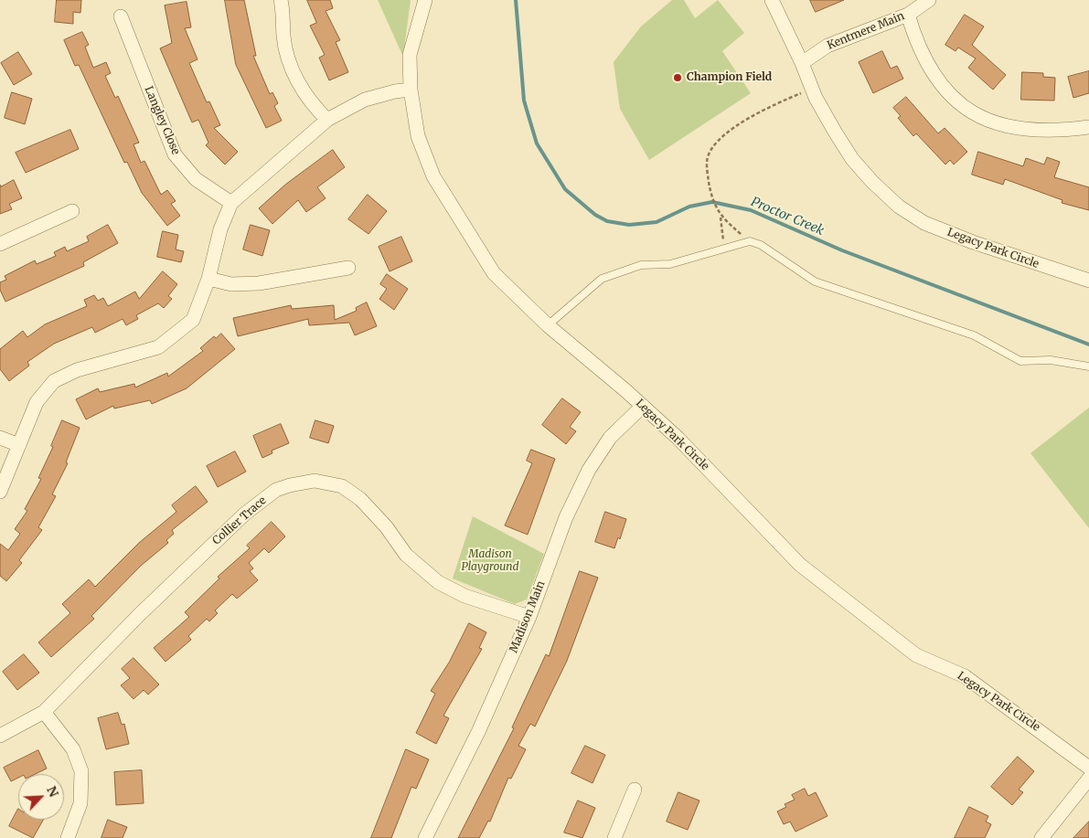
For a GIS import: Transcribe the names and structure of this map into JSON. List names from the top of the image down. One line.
{"streets":{"street":["Kentmere Main","Langley Close","Legacy Park Circle","Collier Trace","Madison Main"]},"crossings":[["Kentmere Main","Legacy Park Circle"],["Legacy Park Circle","Madison Main"],["Collier Trace","Madison Main"]],"water":["Proctor Creek"],"parks":["Madison Playground"],"places":["Champion Field"],"north":"top right"}
